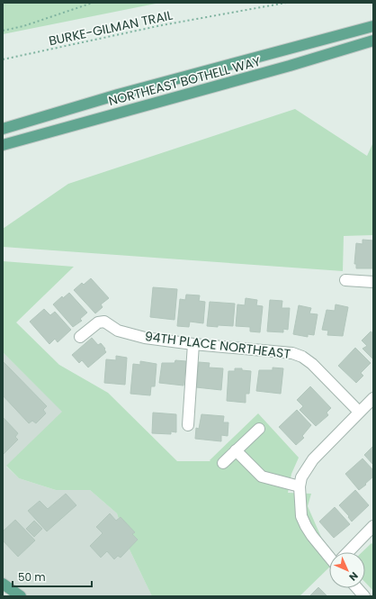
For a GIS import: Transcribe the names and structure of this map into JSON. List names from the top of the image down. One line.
{"streets":{"main road":["NORTHEAST BOTHELL WAY"],"street":["94TH PLACE NORTHEAST"],"path":["BURKE-GILMAN TRAIL"]},"scale_bar":"50 m","north":"bottom right"}
